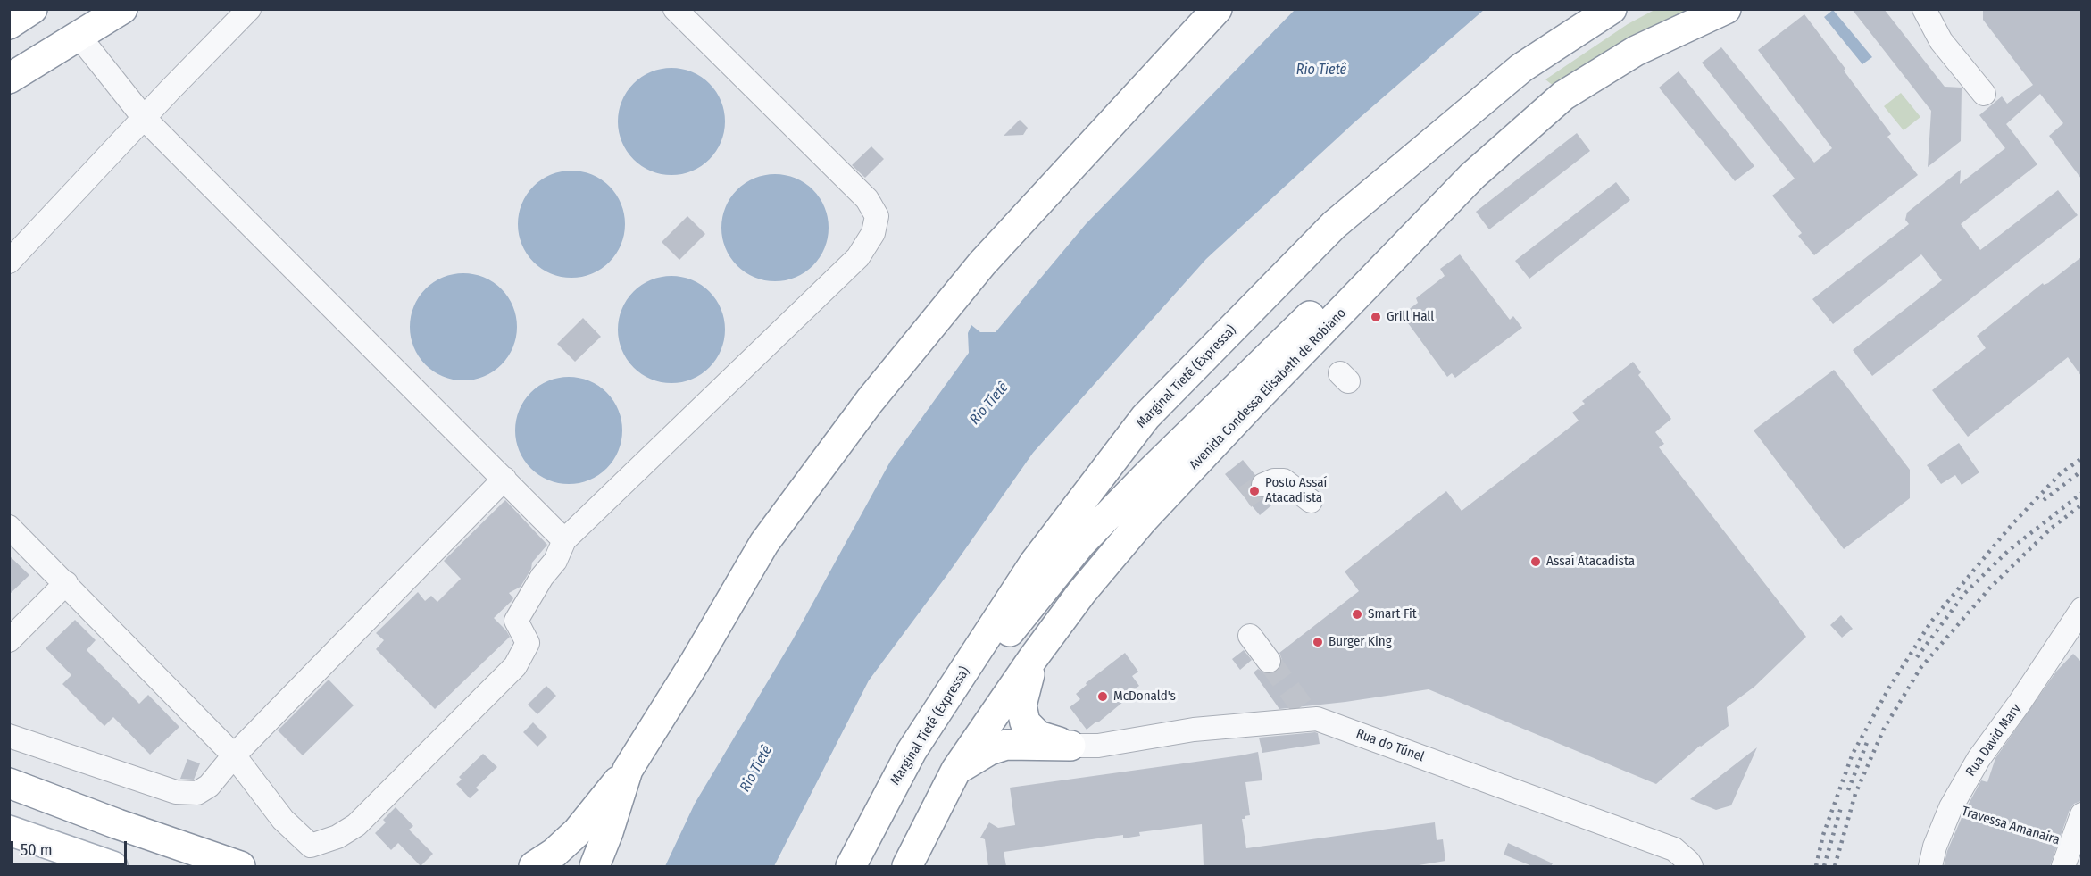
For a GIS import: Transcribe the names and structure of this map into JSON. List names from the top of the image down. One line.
{"streets":{"main road":["Marginal Tietê (Expressa)","Avenida Condessa Elisabeth de Robiano"],"street":["Rua David Mary","Rua do Túnel"],"path":["Travessa Amanaira"]},"crossings":[["Rua David Mary","Travessa Amanaira"]],"water":["Rio Tietê"],"places":["Grill Hall","Posto Assaí Atacadista","Assaí Atacadista","Smart Fit","Burger King","McDonald's"],"scale_bar":"50 m"}
